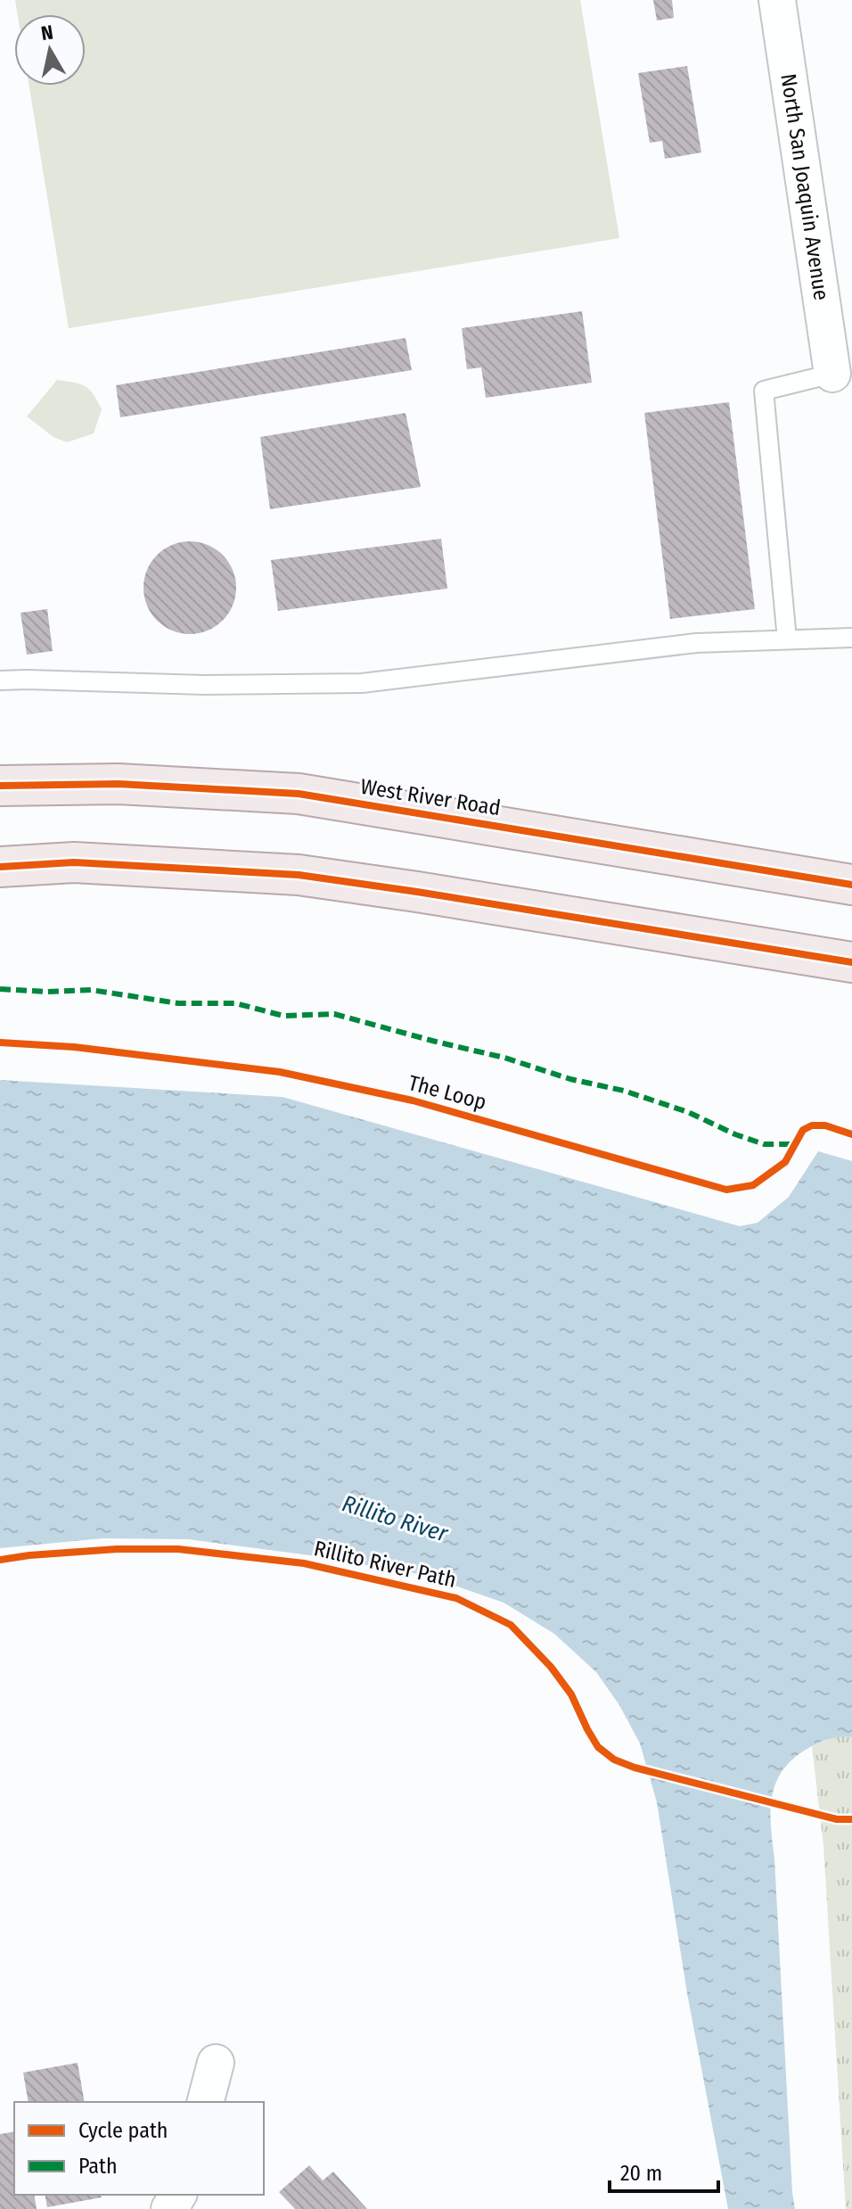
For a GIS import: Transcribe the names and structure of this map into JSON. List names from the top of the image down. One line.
{"streets":{"main road":["West River Road"],"street":["North San Joaquin Avenue"],"cycle path":["The Loop","Rillito River Path"]},"water":["Rillito River"],"legend":["Cycle path","Path"],"scale_bar":"20 m","north":"top"}
